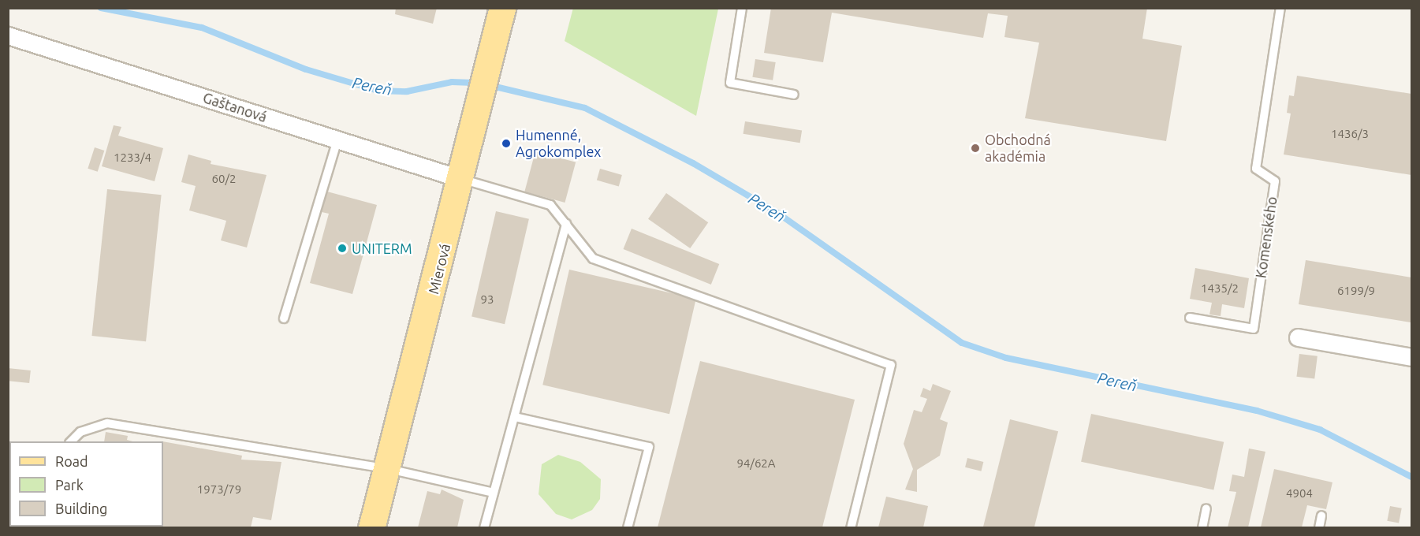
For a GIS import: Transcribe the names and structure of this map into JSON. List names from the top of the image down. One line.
{"streets":{"main road":["Mierová"],"street":["Gaštanová"],"lane":["Komenského"]},"crossings":[["Gaštanová","Mierová"]],"water":["Pereň"],"places":["Humenné, Agrokomplex","Obchodná akadémia","UNITERM"],"house_numbers":["1436/3","1233/4","60/2","1435/2","6199/9","93","94/62A","1973/79","4904"],"legend":["Road","Park","Building"]}
